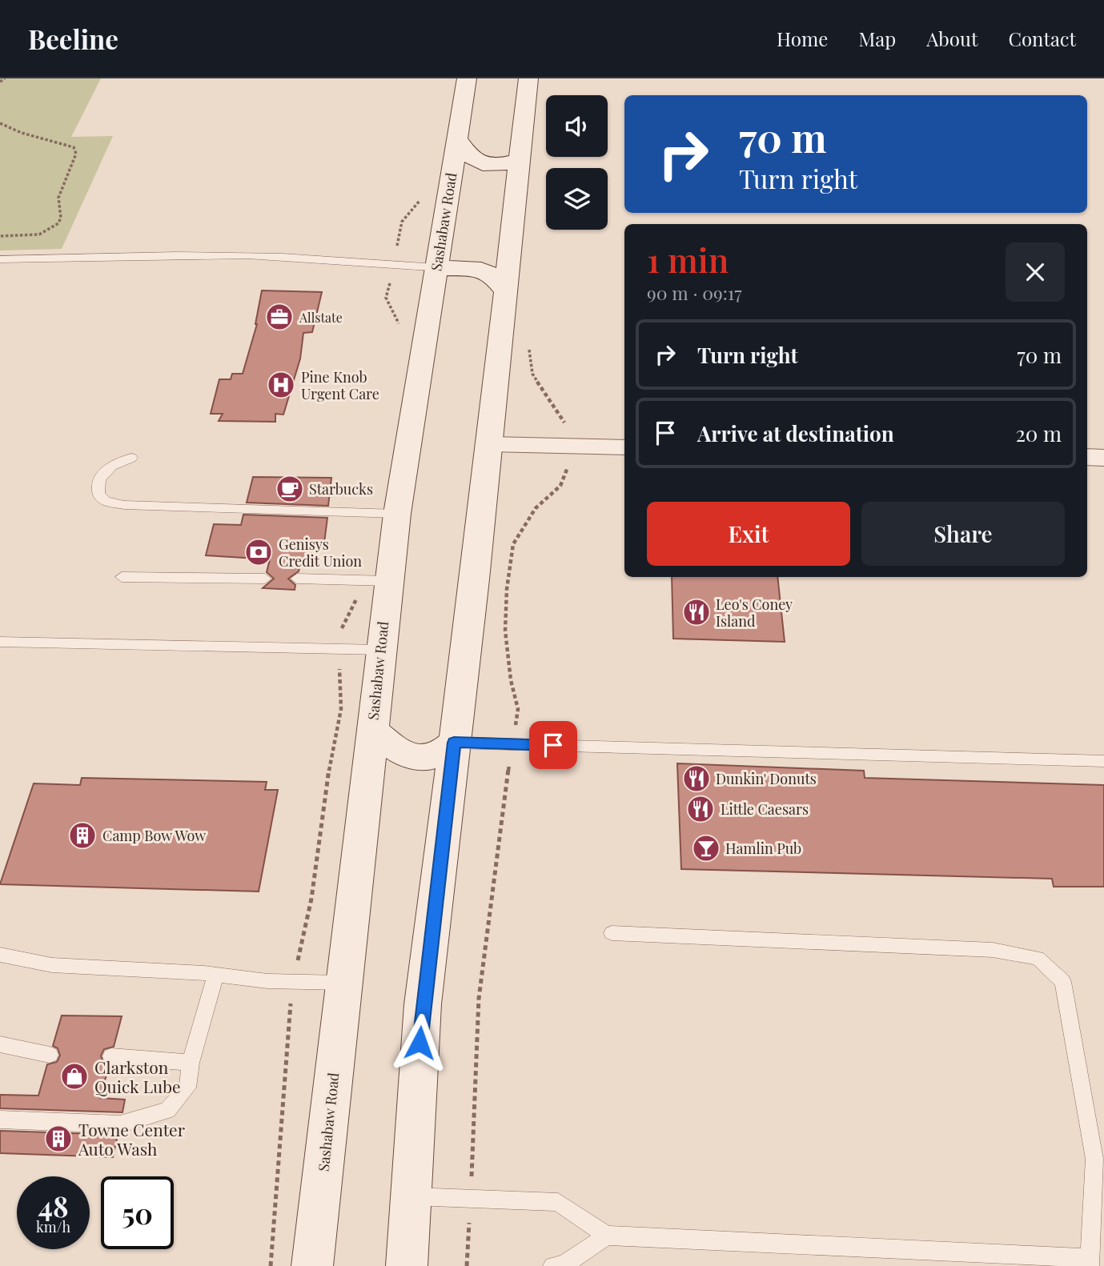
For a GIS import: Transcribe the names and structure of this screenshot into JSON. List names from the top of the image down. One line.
{"streets":{"main road":["Sashabaw Road"]},"places":{"office":["Allstate"],"hospital":["Pine Knob Urgent Care"],"cafe":["Starbucks"],"bank":["Genisys Credit Union"],"restaurant":["Leo's Coney Island","Dunkin' Donuts","Little Caesars"],"building":["Camp Bow Wow","Towne Center Auto Wash"],"bar":["Hamlin Pub"],"shop":["Clarkston Quick Lube"]},"page":{"header":"Beeline","nav":["Home","Map","About","Contact"],"turn":["70 m","Turn right"],"heading":["1 min","90 m · 09:17"],"list":[{"name":"Turn right","value":"70 m"},{"name":"Arrive at destination","value":"20 m"}],"buttons":["Exit","Share"],"speed":"48 km/h","limit":"50"}}
